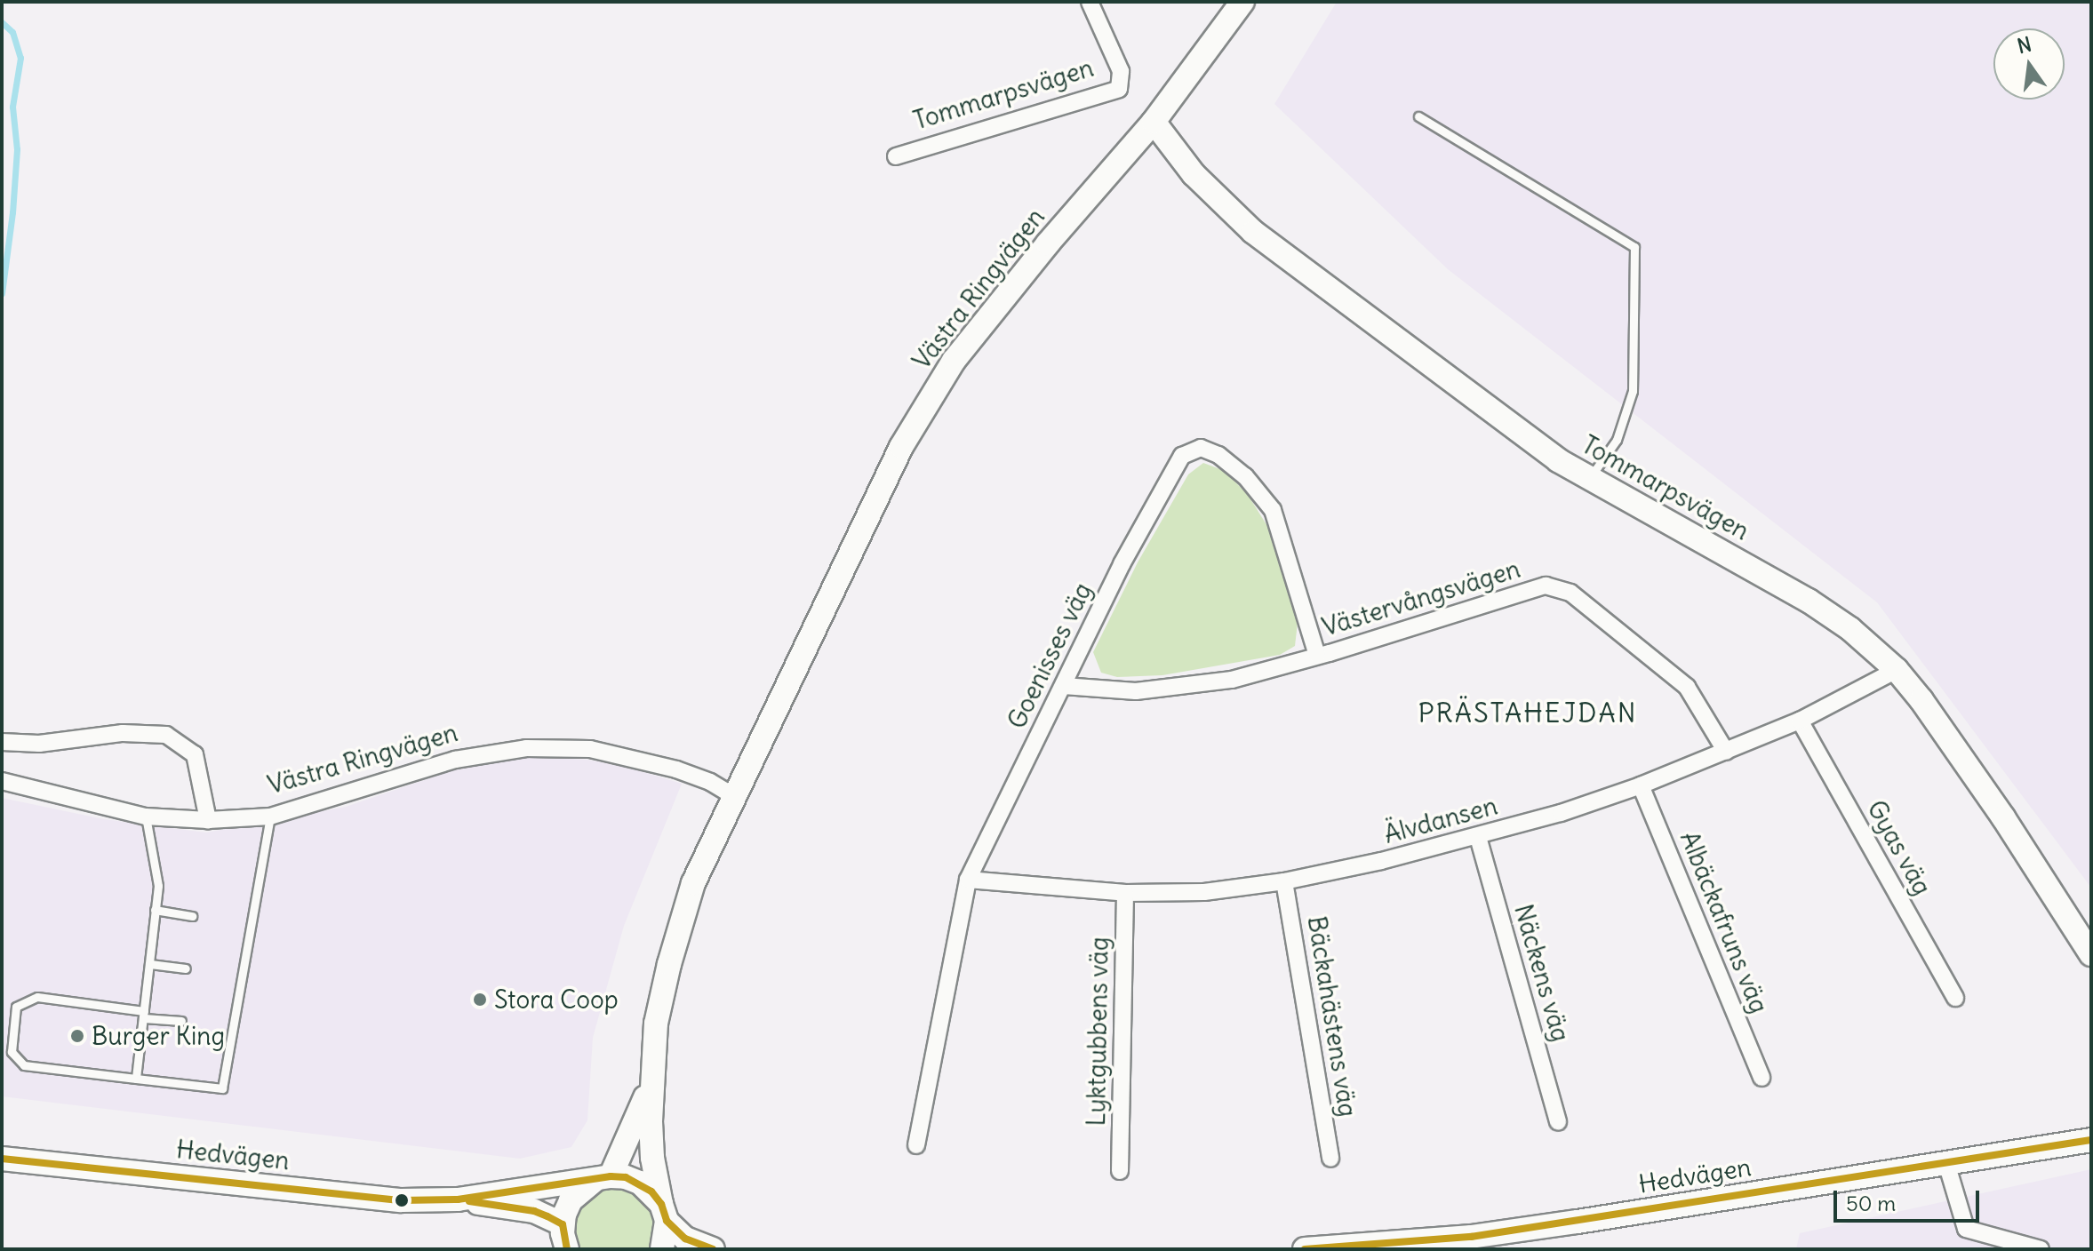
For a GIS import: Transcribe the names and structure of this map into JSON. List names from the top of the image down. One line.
{"streets":{"main road":["Tommarpsvägen","Västra Ringvägen","Hedvägen"],"street":["Västervångsvägen","Goenisses väg","Älvdansen","Gyas väg","Albäckafruns väg","Näckens väg","Bäckahästens väg","Lyktgubbens väg"]},"crossings":[["Tommarpsvägen","Västra Ringvägen"],["Tommarpsvägen","Älvdansen"],["Västra Ringvägen","Hedvägen"],["Västervångsvägen","Goenisses väg"],["Västervångsvägen","Älvdansen"],["Goenisses väg","Älvdansen"],["Älvdansen","Gyas väg"],["Älvdansen","Albäckafruns väg"],["Älvdansen","Näckens väg"],["Älvdansen","Bäckahästens väg"],["Älvdansen","Lyktgubbens väg"]],"districts":["PRÄSTAHEJDAN"],"places":["Stora Coop","Burger King"],"scale_bar":"50 m","north":"top"}
